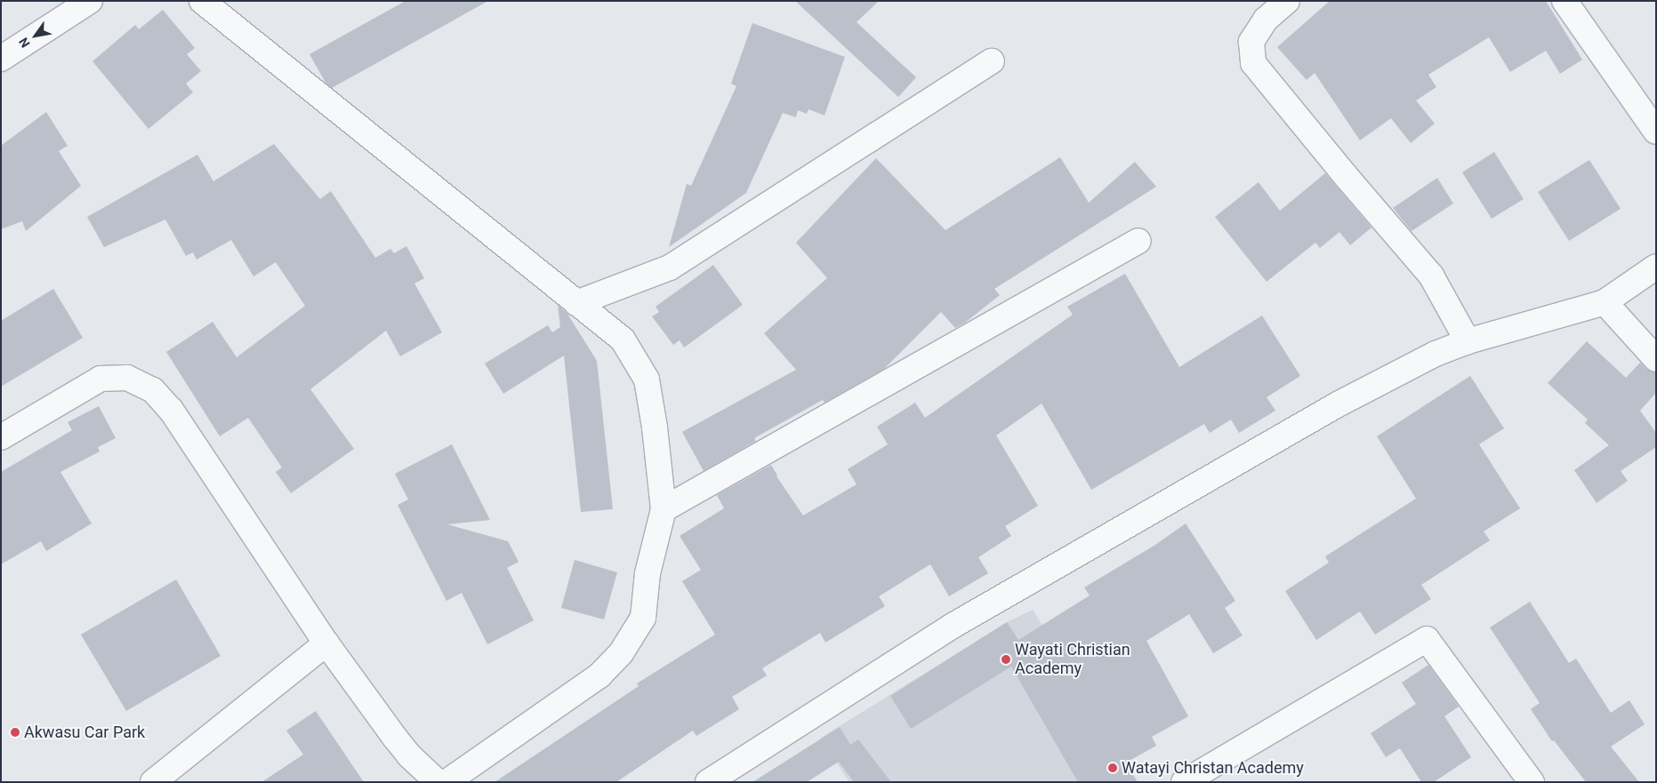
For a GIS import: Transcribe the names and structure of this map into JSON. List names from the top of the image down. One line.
{"places":["Wayati Christian Academy","Akwasu Car Park","Watayi Christan Academy"],"north":"bottom left"}
